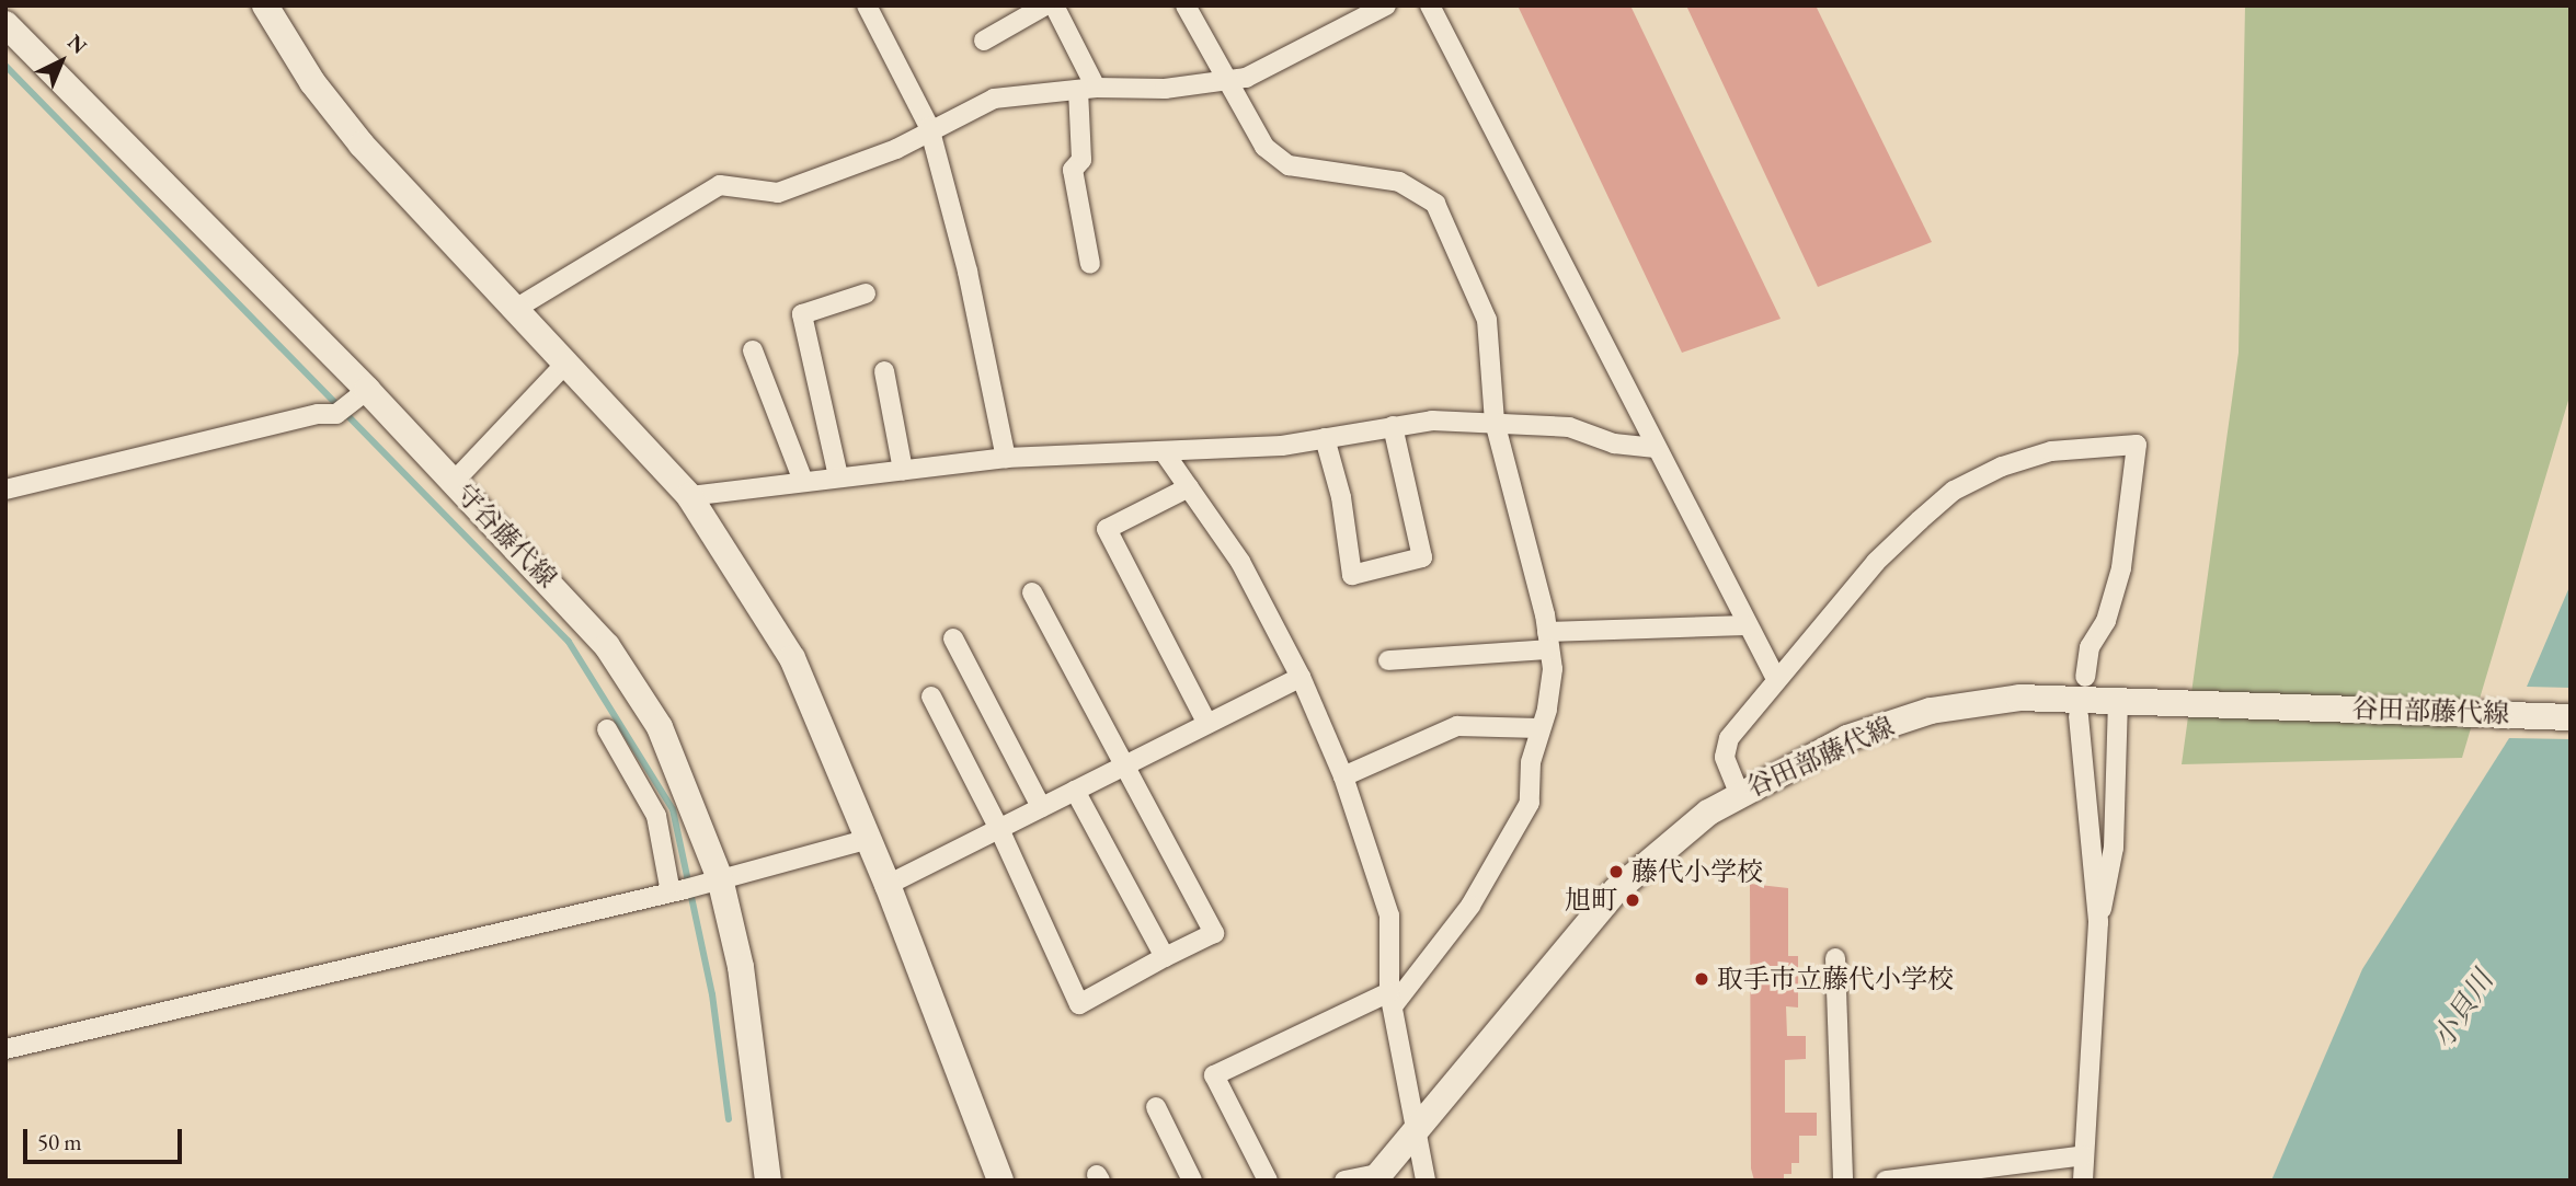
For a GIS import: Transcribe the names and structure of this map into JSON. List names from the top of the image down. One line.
{"streets":{"main road":["守谷藤代線","谷田部藤代線"]},"water":["小貝川"],"places":["藤代小学校","旭町","取手市立藤代小学校"],"scale_bar":"50 m","north":"top right"}
